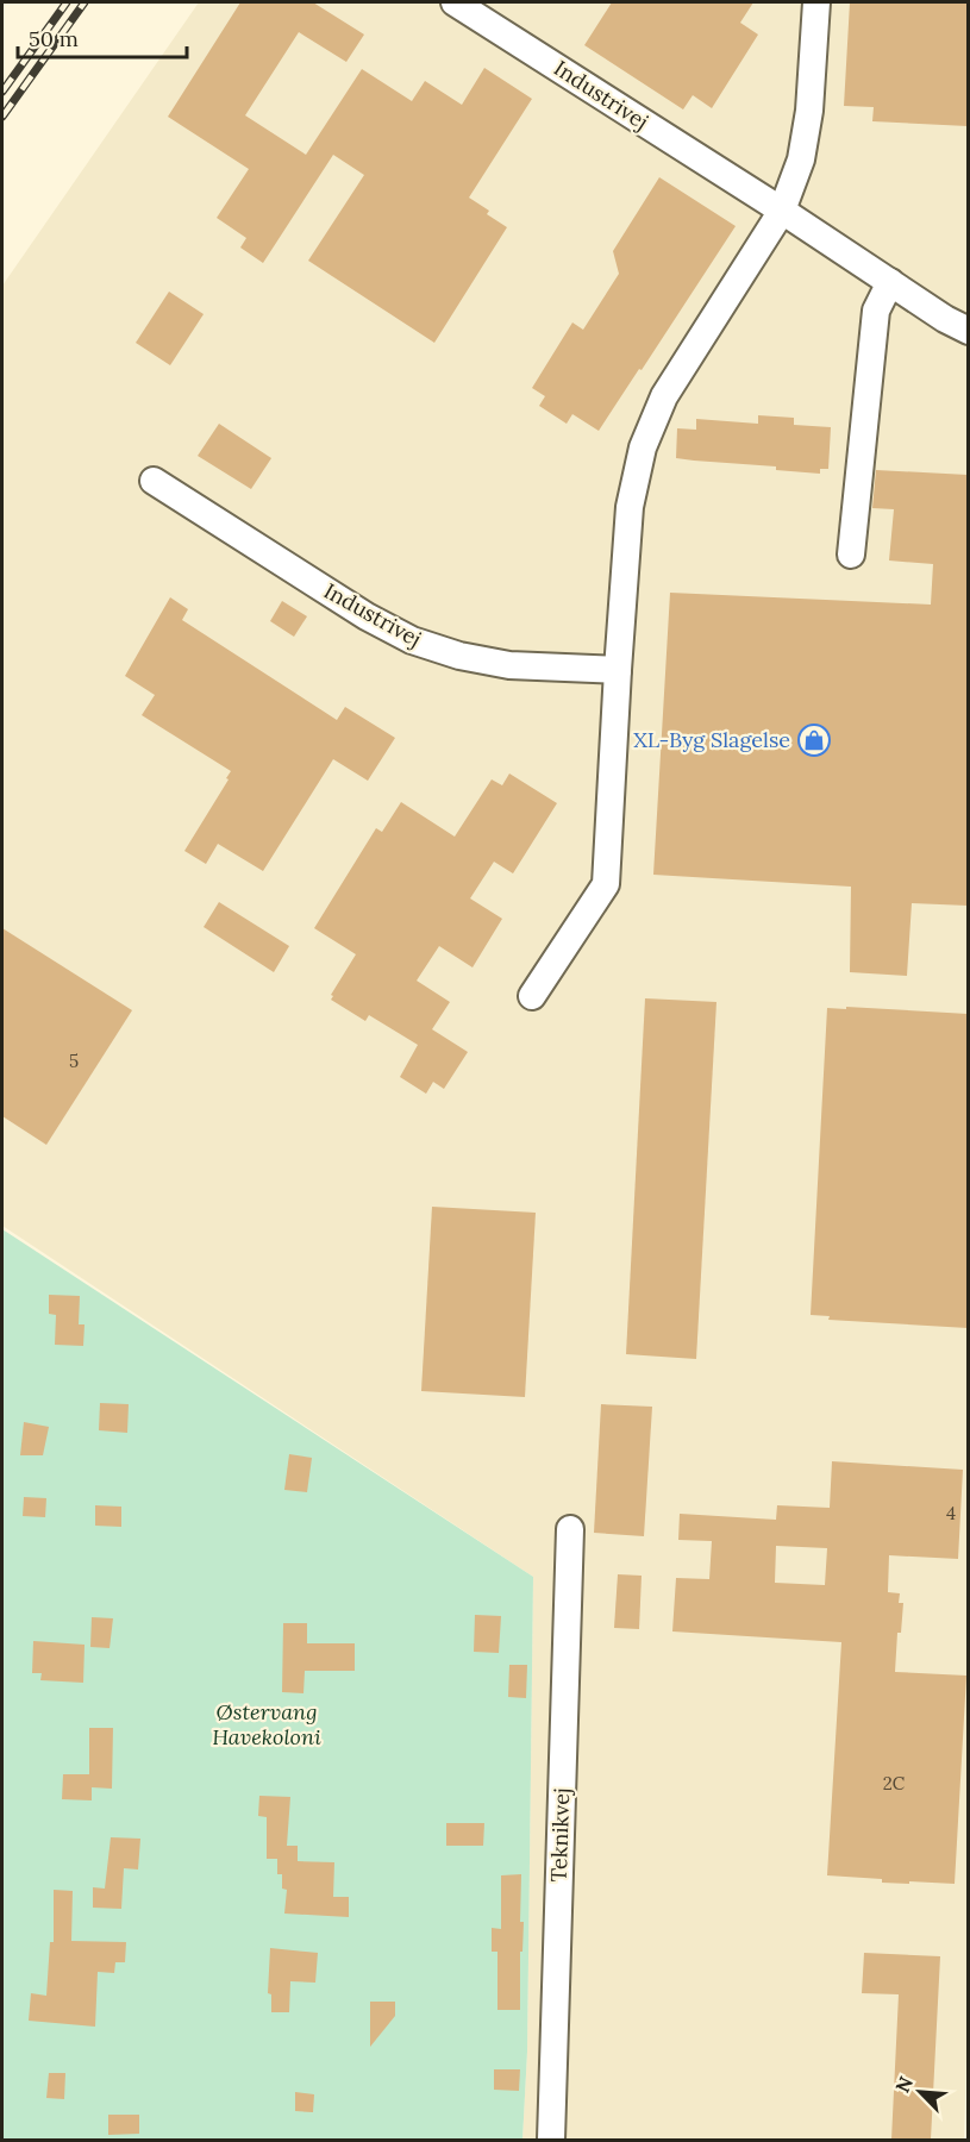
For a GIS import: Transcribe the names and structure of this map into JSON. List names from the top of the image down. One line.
{"streets":{"street":["Industrivej","Teknikvej"]},"parks":["Østervang Havekoloni"],"places":{"shop":["XL-Byg Slagelse"]},"house_numbers":["5","4","2C"],"scale_bar":"50 m","north":"top left"}
